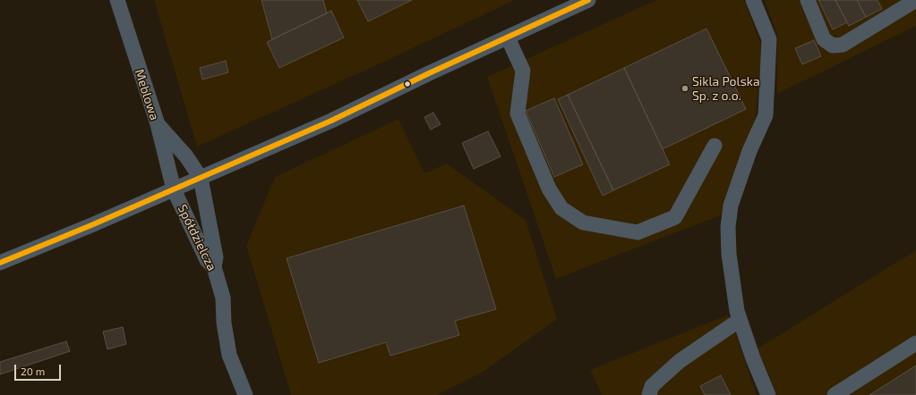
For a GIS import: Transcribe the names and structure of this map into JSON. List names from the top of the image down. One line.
{"streets":{"street":["Meblowa","Spółdzielcza"]},"crossings":[["Meblowa","Spółdzielcza"]],"places":["Sikla Polska Sp. z o.o."],"scale_bar":"20 m"}
